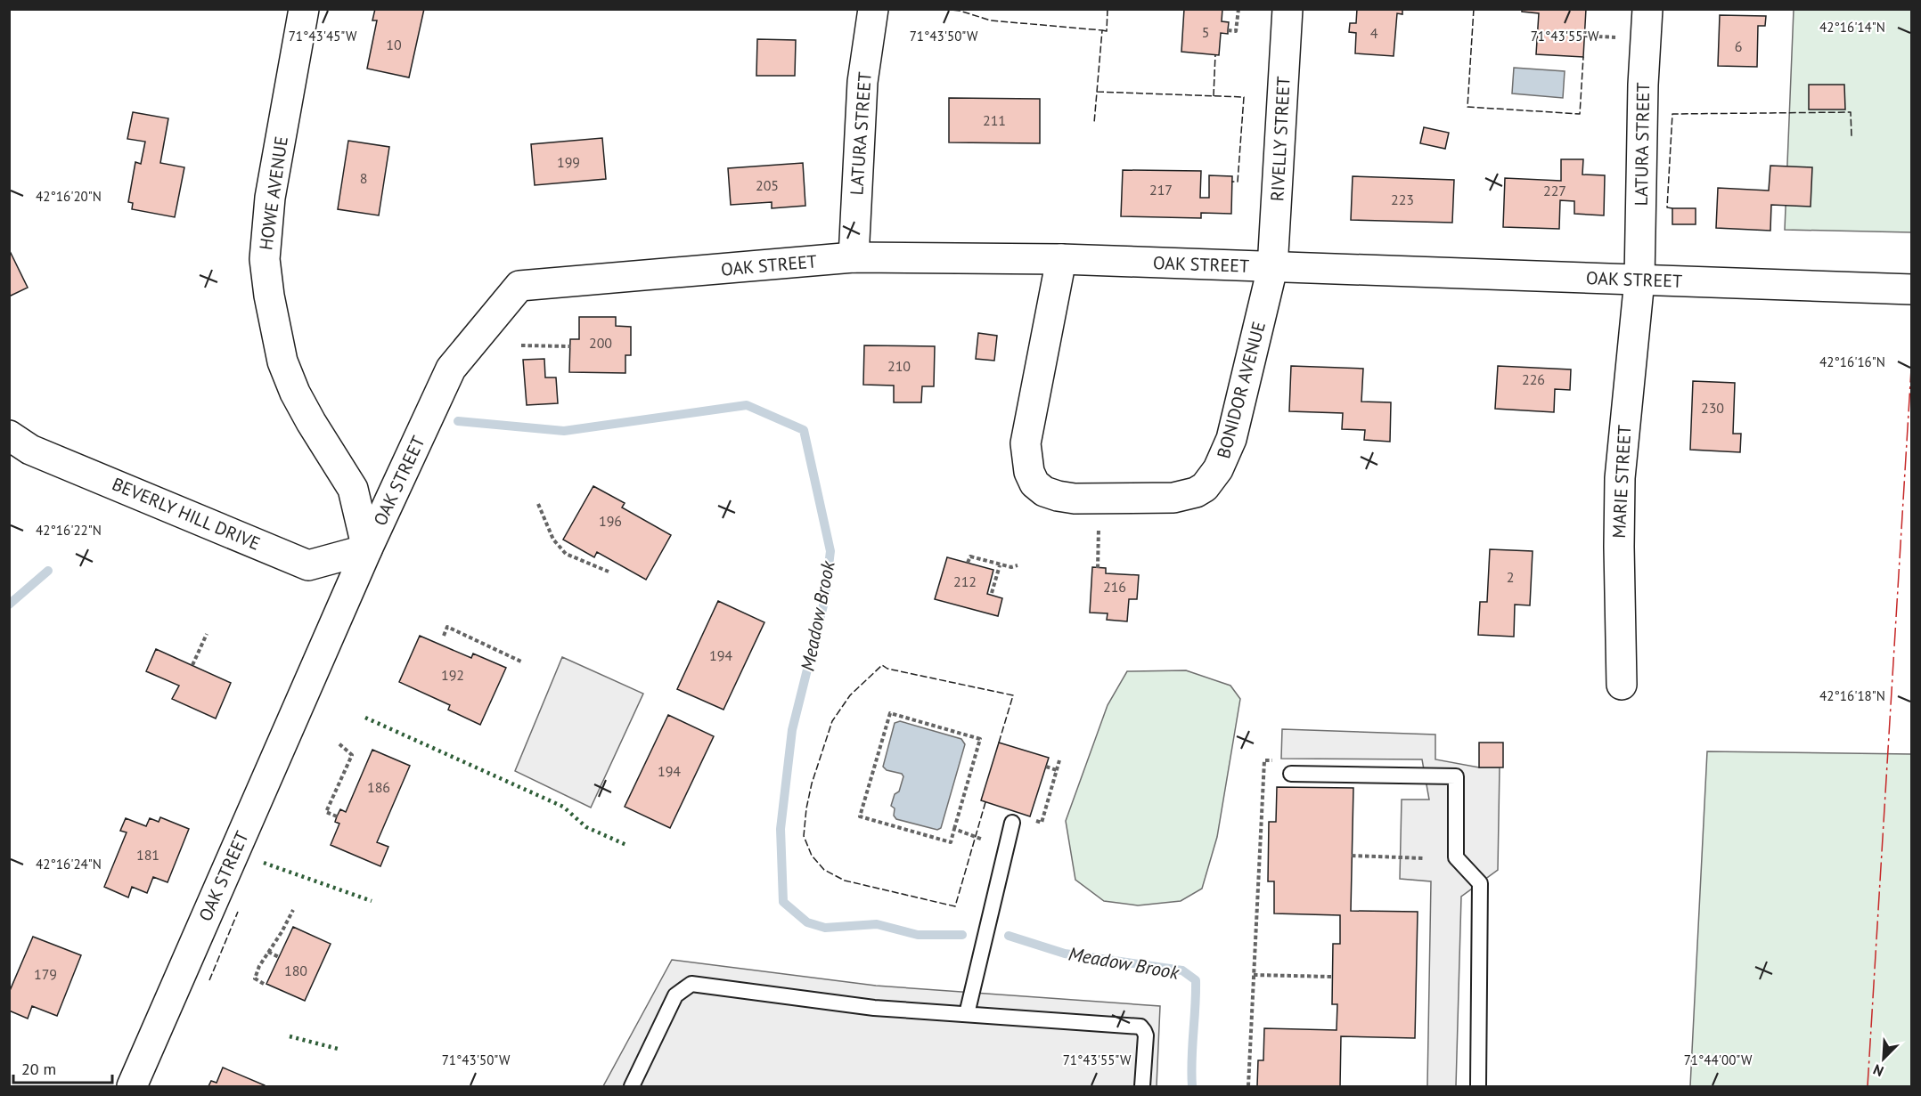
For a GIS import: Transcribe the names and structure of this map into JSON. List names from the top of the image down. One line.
{"streets":{"street":["LATURA STREET","RIVELLY STREET","HOWE AVENUE","OAK STREET","BONIDOR AVENUE","MARIE STREET","BEVERLY HILL DRIVE"]},"crossings":[["LATURA STREET","OAK STREET"],["LATURA STREET","MARIE STREET"],["RIVELLY STREET","OAK STREET"],["RIVELLY STREET","BONIDOR AVENUE"],["HOWE AVENUE","OAK STREET"],["HOWE AVENUE","BEVERLY HILL DRIVE"],["OAK STREET","BONIDOR AVENUE"],["OAK STREET","MARIE STREET"],["OAK STREET","BEVERLY HILL DRIVE"]],"water":["Meadow Brook"],"house_numbers":["5","4","10","6","211","199","8","205","217","227","223","200","210","226","230","196","2","212","216","194","192","194","186","181","180","179"],"scale_bar":"20 m","north":"bottom left","coordinates":["42°16'14\"N","71°43'45\"W","71°43'50\"W","71°43'55\"W","42°16'20\"N","42°16'16\"N","42°16'22\"N","42°16'18\"N","42°16'24\"N","71°44'00\"W"]}
